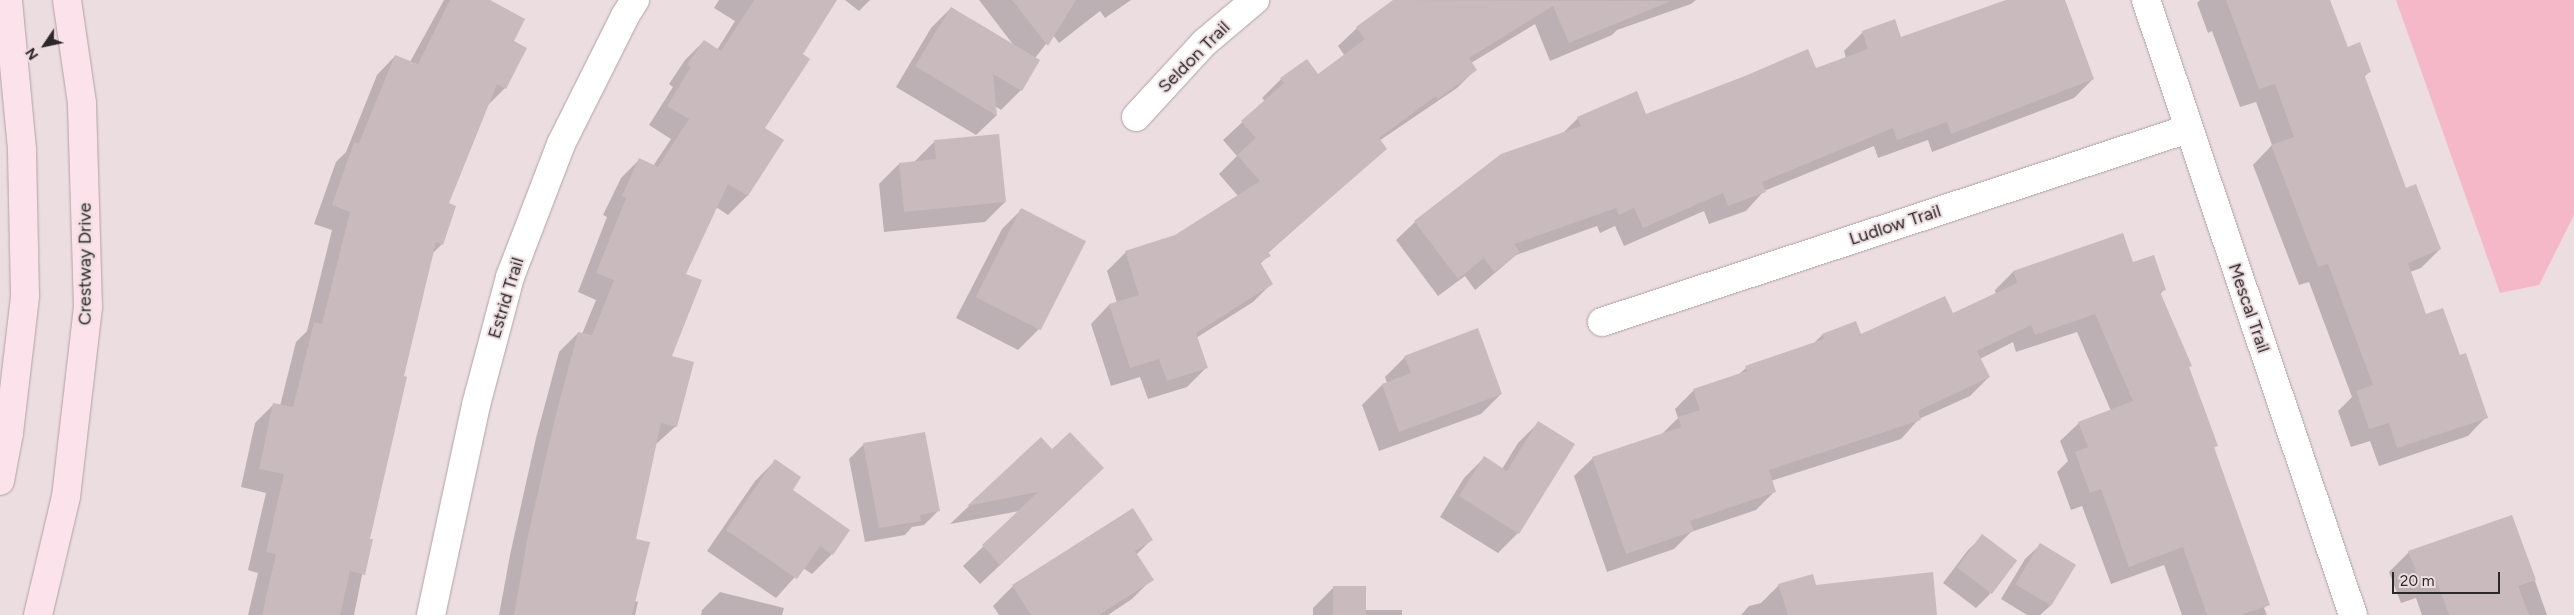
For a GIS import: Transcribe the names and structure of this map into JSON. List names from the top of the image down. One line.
{"streets":{"street":["Seldon Trail","Ludlow Trail","Crestway Drive","Estrid Trail","Mescal Trail"]},"crossings":[["Ludlow Trail","Mescal Trail"]],"scale_bar":"20 m","north":"bottom left"}
